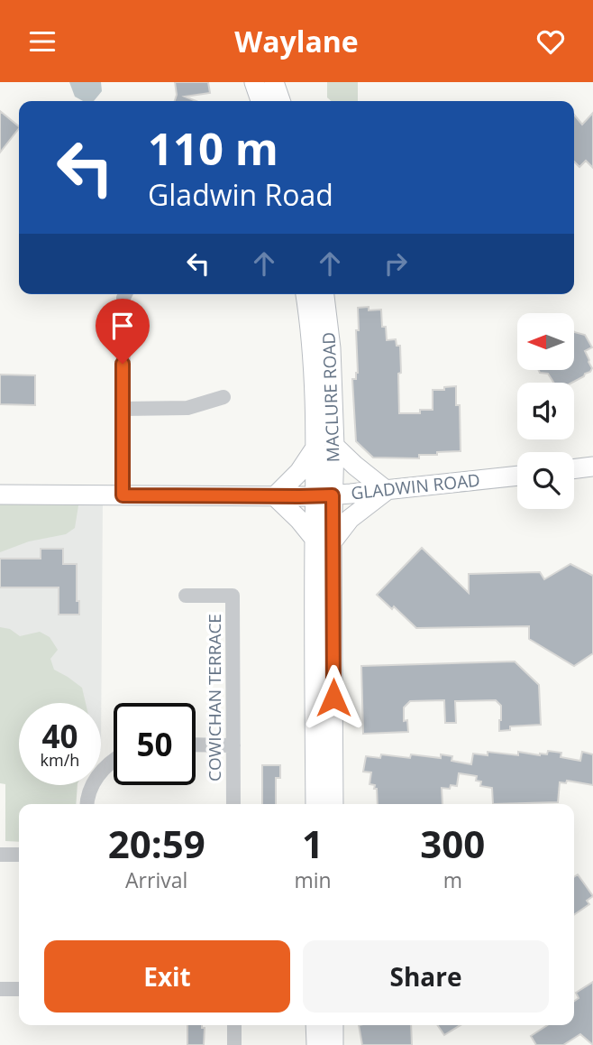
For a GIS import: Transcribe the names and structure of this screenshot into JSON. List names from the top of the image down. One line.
{"streets":{"main road":["MACLURE ROAD","GLADWIN ROAD"],"street":["COWICHAN TERRACE"]},"crossings":[["MACLURE ROAD","GLADWIN ROAD"]],"north":"left","page":{"header":"Waylane","turn":["110 m","Gladwin Road"],"speed":"40 km/h","limit":"50","eta":["20:59","Arrival","1","min","300","m"],"buttons":["Exit","Share"]}}
